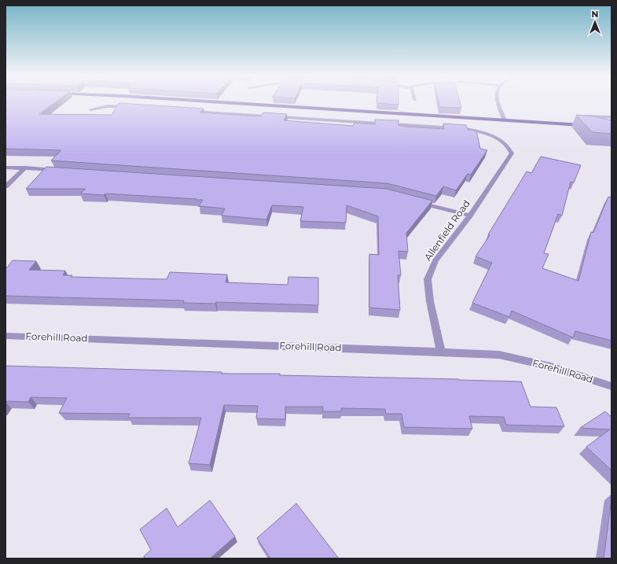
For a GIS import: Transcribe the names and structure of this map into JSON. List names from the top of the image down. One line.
{"streets":{"street":["Allenfield Road","Forehill Road"]},"crossings":[["Allenfield Road","Forehill Road"]],"north":"top"}
